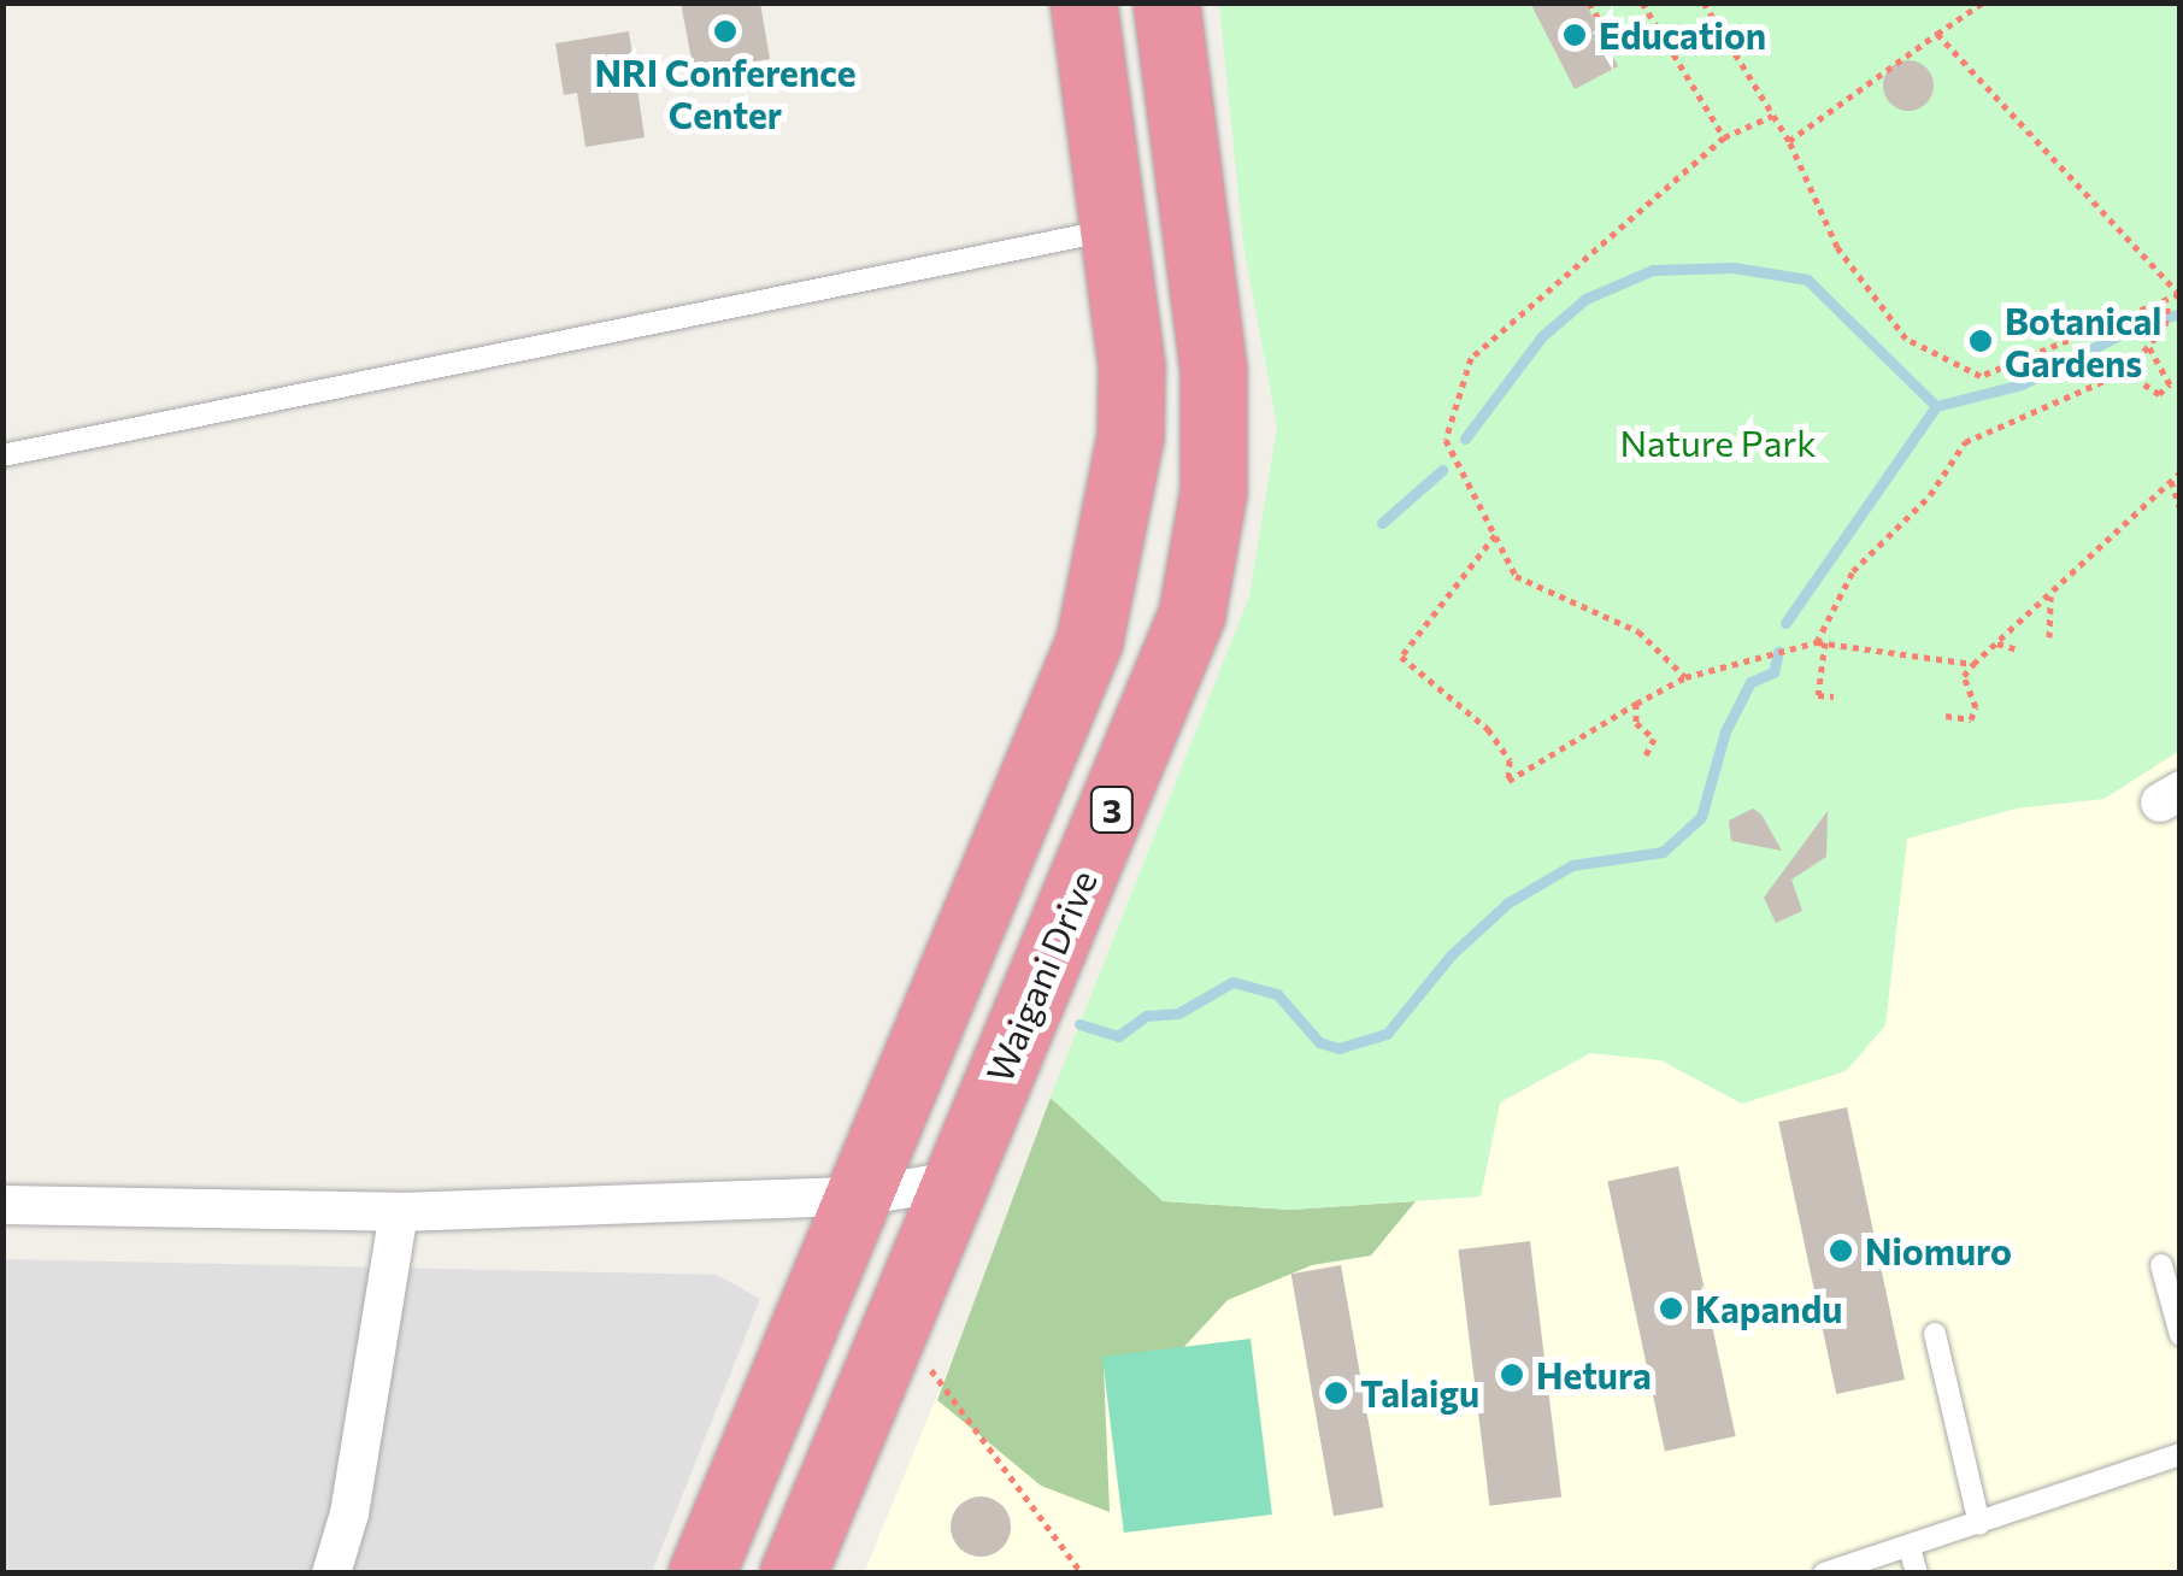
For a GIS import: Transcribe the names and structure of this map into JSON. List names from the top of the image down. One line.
{"streets":{"highway":["3","Waigani Drive"]},"parks":["Nature Park"],"places":["NRI Conference Center","Education","Botanical Gardens","Niomuro","Kapandu","Hetura","Talaigu"]}
